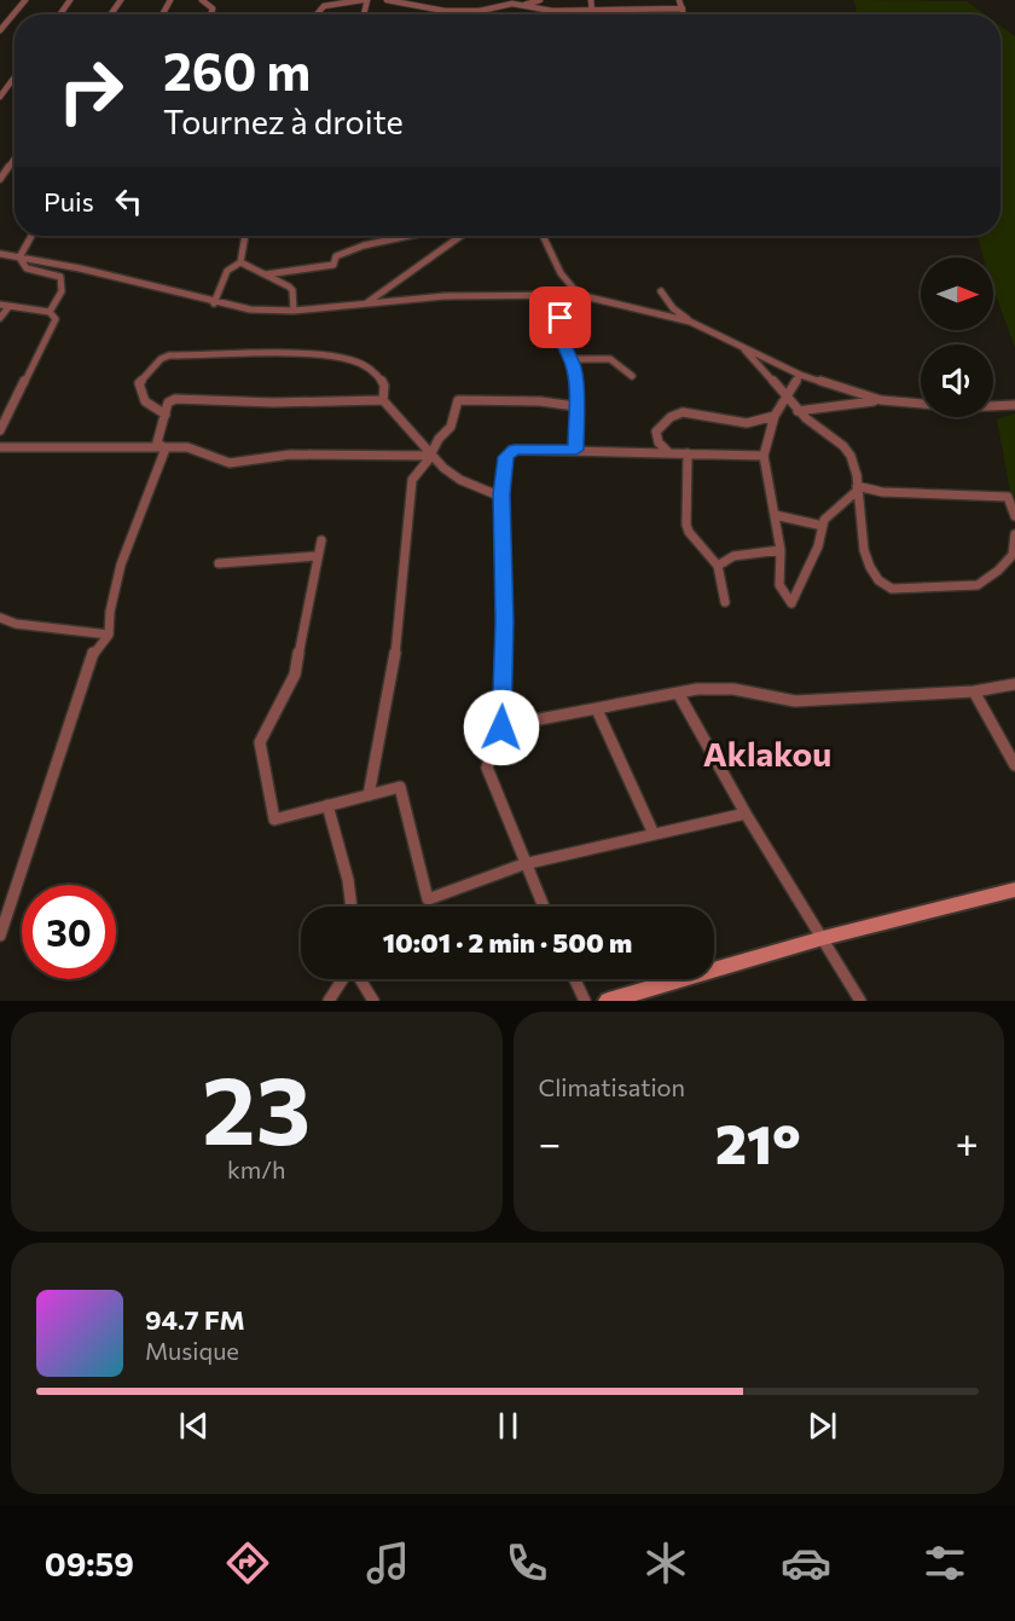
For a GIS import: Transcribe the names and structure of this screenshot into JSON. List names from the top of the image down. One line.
{"districts":["Aklakou"],"north":"right","page":{"turn":["260 m","Tournez à droite"],"then":"Puis","limit":"30","trip":"10:01 · 2 min · 500 m","tile":[["23","km/h"],"Climatisation"],"heat":["−","21°","+"],"song":["94.7 FM","Musique"],"tabs":"09:59"}}
